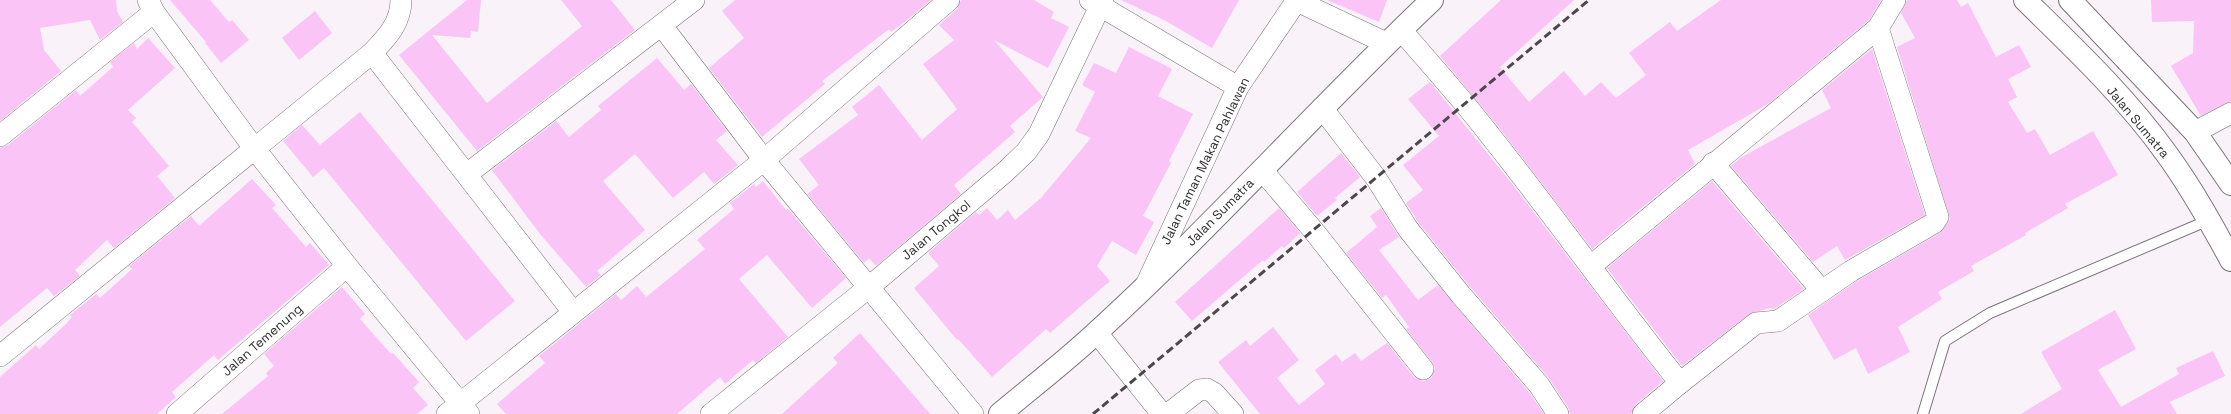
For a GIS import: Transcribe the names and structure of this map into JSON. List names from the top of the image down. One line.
{"streets":{"highway":["Jalan Sumatra"],"street":["Jalan Taman Makan Pahlawan","Jalan Tongkol","Jalan Temenung"]},"crossings":[["Jalan Sumatra","Jalan Taman Makan Pahlawan"]]}
